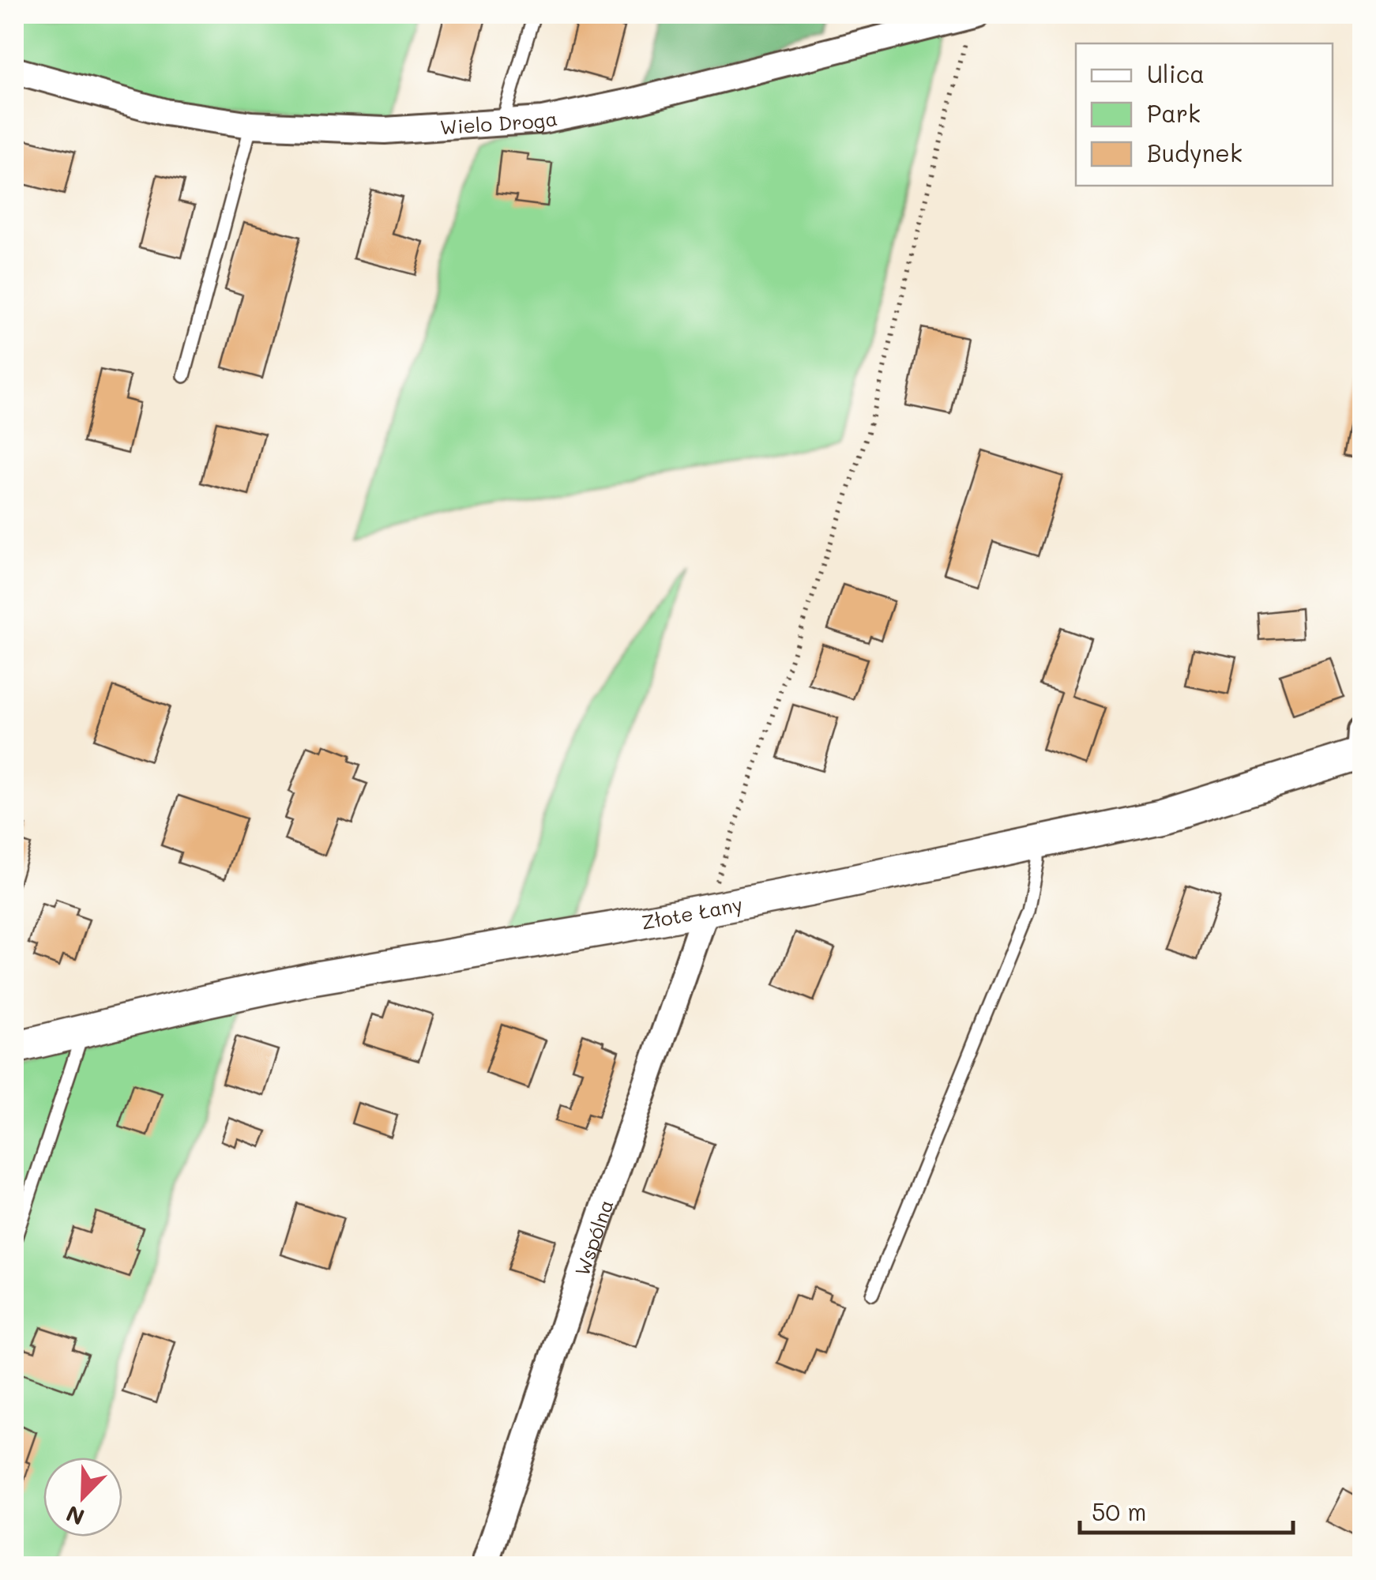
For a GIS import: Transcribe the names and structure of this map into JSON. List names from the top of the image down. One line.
{"streets":{"street":["Wielo Droga","Złote Łany","Wspólna"]},"crossings":[["Złote Łany","Wspólna"]],"legend":["Ulica","Park","Budynek"],"scale_bar":"50 m","north":"bottom left"}
